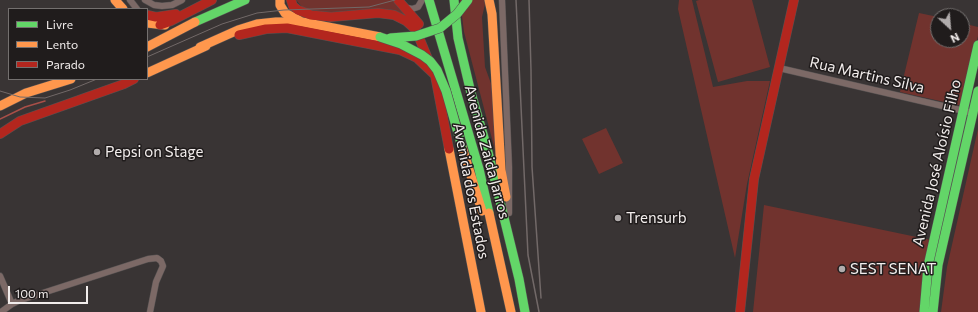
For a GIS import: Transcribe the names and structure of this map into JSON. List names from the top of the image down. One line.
{"streets":{"main road":["Avenida Zaida Jarros","Avenida José Aloísio Filho","Avenida dos Estados"],"street":["Rua Martins Silva"]},"crossings":[["Rua Martins Silva","Avenida José Aloísio Filho"]],"places":["Pepsi on Stage","Trensurb","SEST SENAT"],"legend":["Livre","Lento","Parado"],"scale_bar":"100 m","north":"bottom right"}
